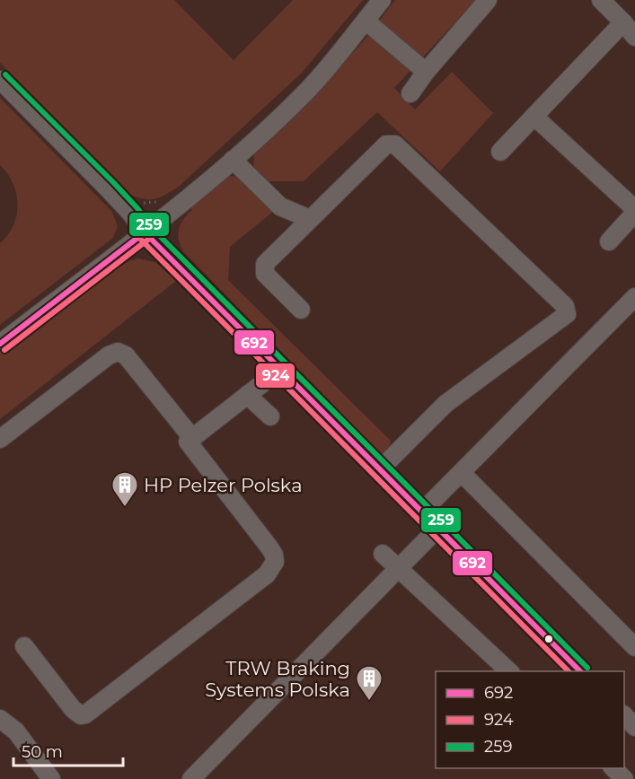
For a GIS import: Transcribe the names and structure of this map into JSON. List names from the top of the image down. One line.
{"places":{"building":["HP Pelzer Polska","TRW Braking Systems Polska"]},"lines":["transit line 259","transit line 692","transit line 924"],"legend":["692","924","259"],"scale_bar":"50 m"}
